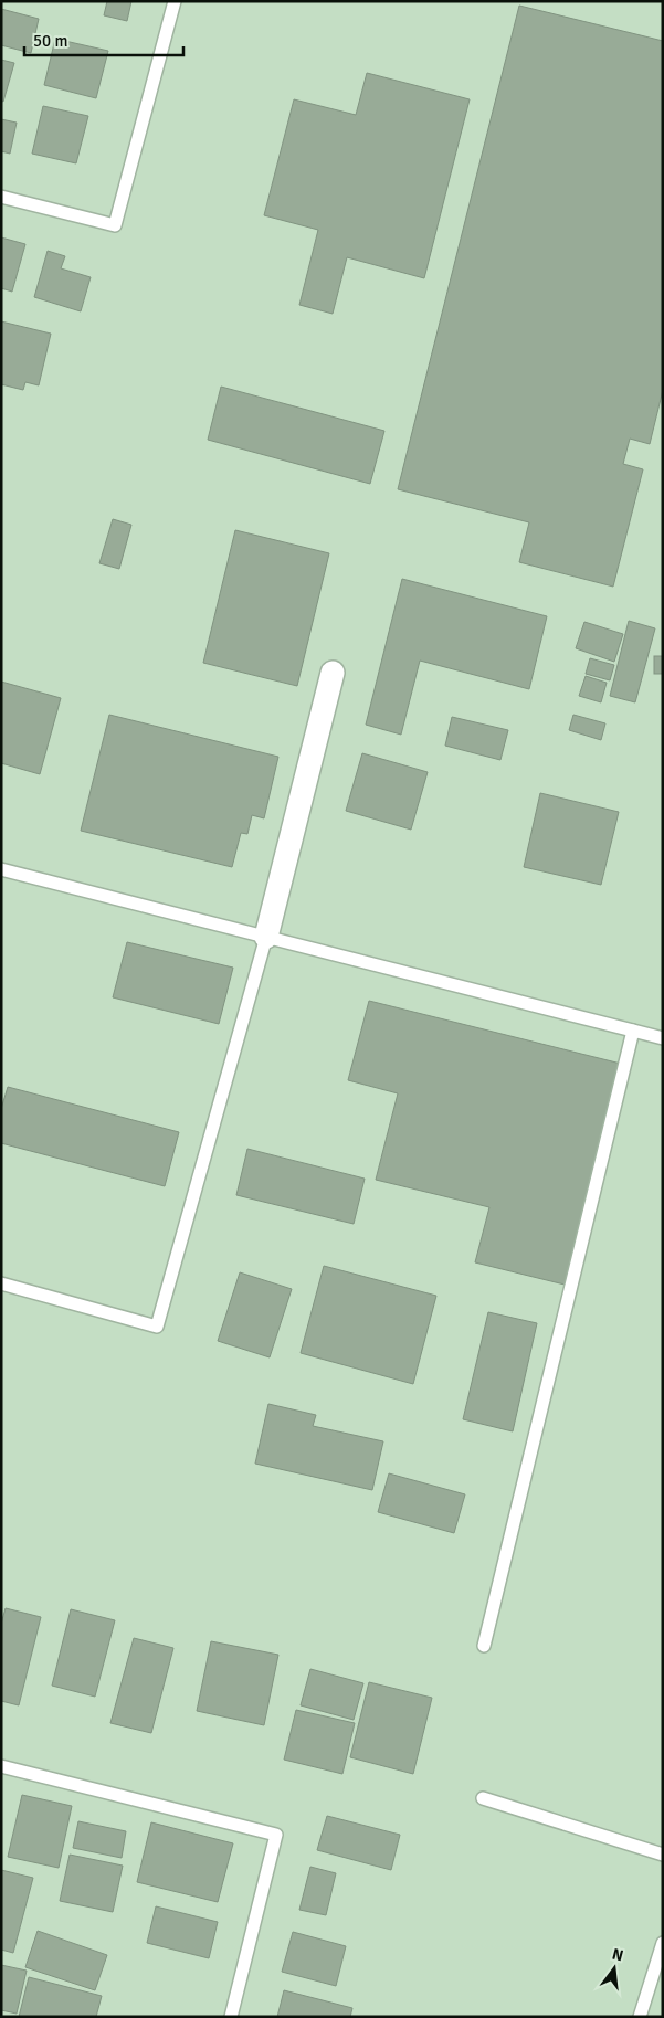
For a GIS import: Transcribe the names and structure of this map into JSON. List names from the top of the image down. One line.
{"scale_bar":"50 m","north":"top"}
